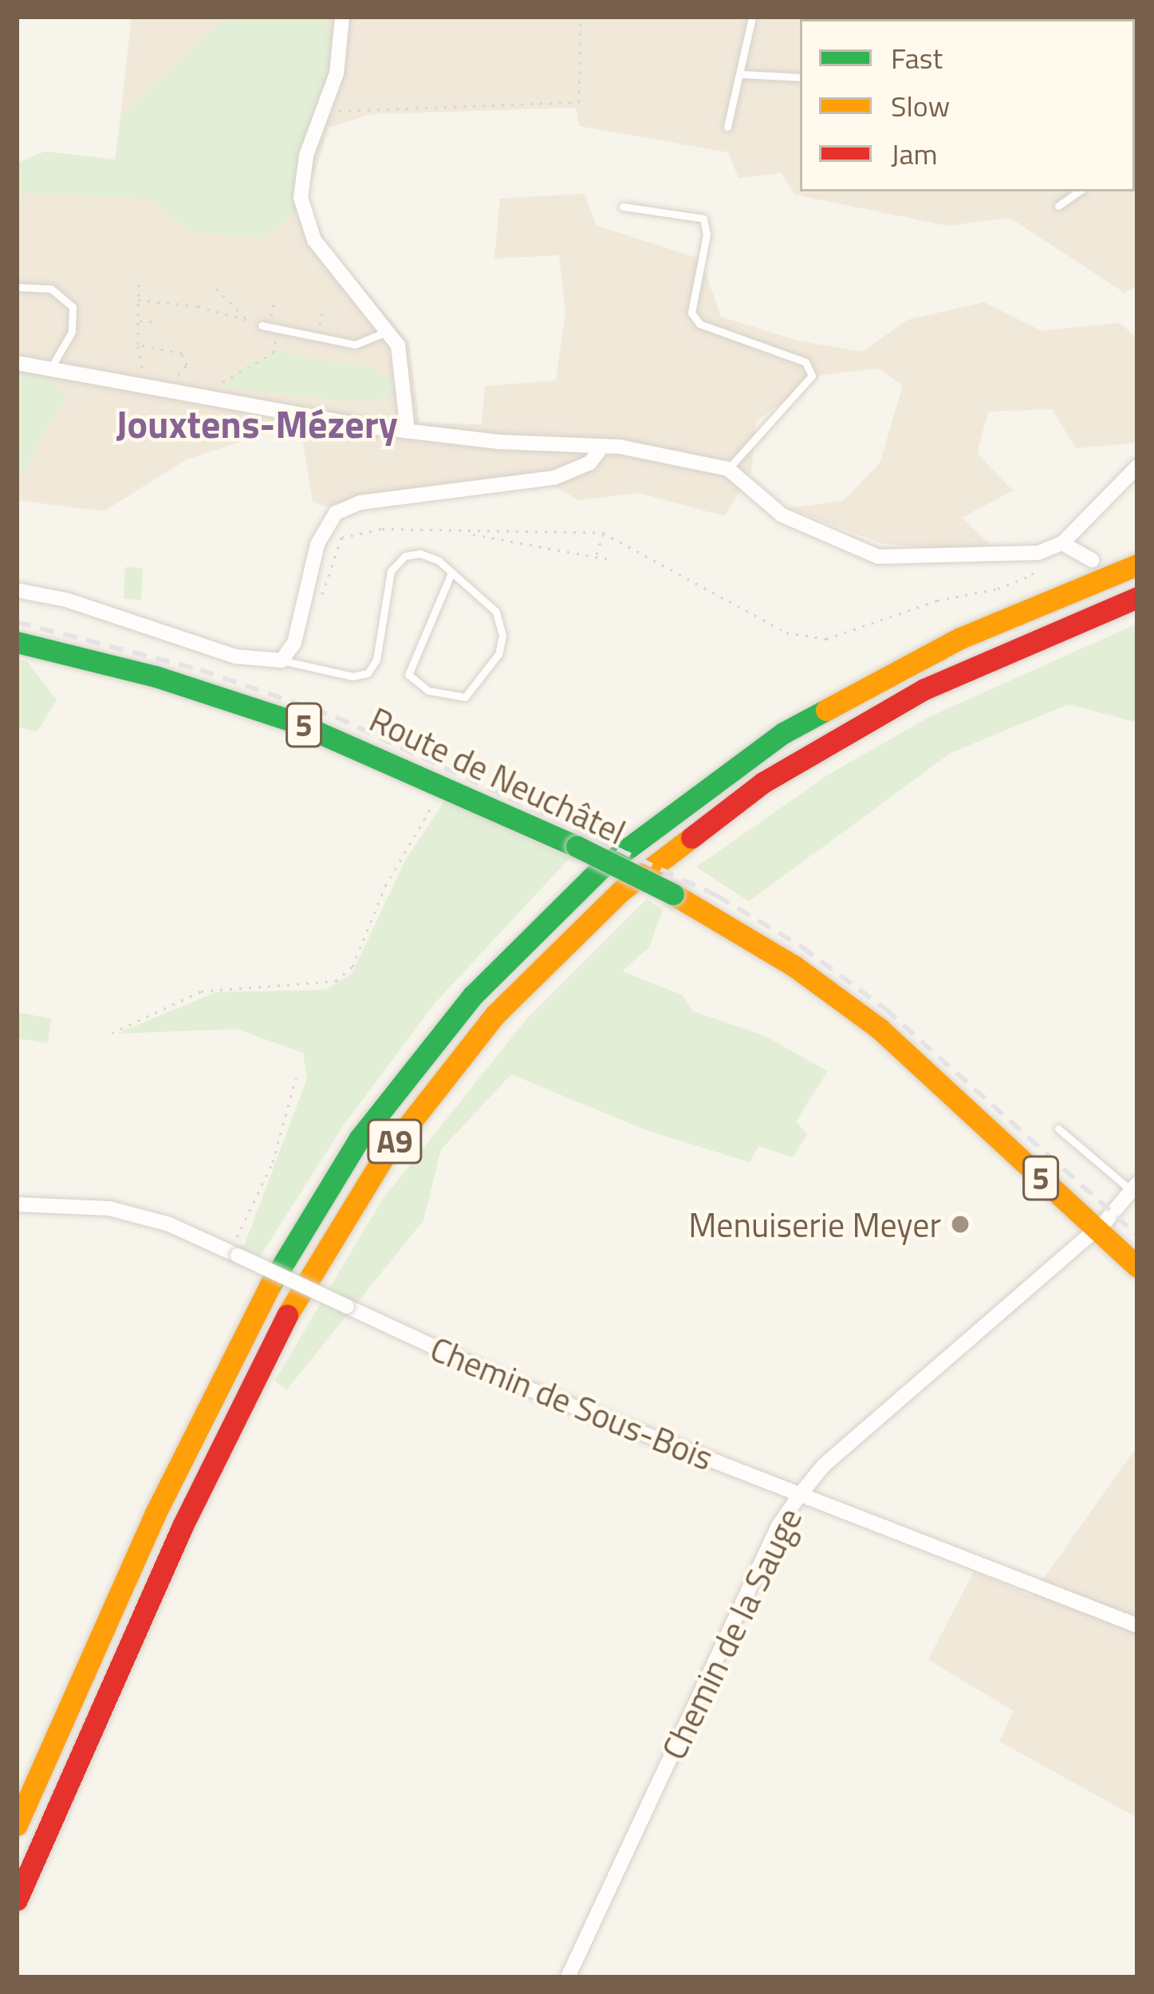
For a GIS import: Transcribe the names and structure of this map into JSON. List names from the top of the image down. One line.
{"streets":{"main road":["5","Route de Neuchâtel","A9"],"street":["Chemin de Sous-Bois","Chemin de la Sauge"]},"crossings":[["5","Route de Neuchâtel"],["5","Chemin de la Sauge"],["Route de Neuchâtel","Chemin de la Sauge"],["Chemin de Sous-Bois","Chemin de la Sauge"]],"districts":["Jouxtens-Mézery"],"places":["Menuiserie Meyer"],"legend":["Fast","Slow","Jam"]}
